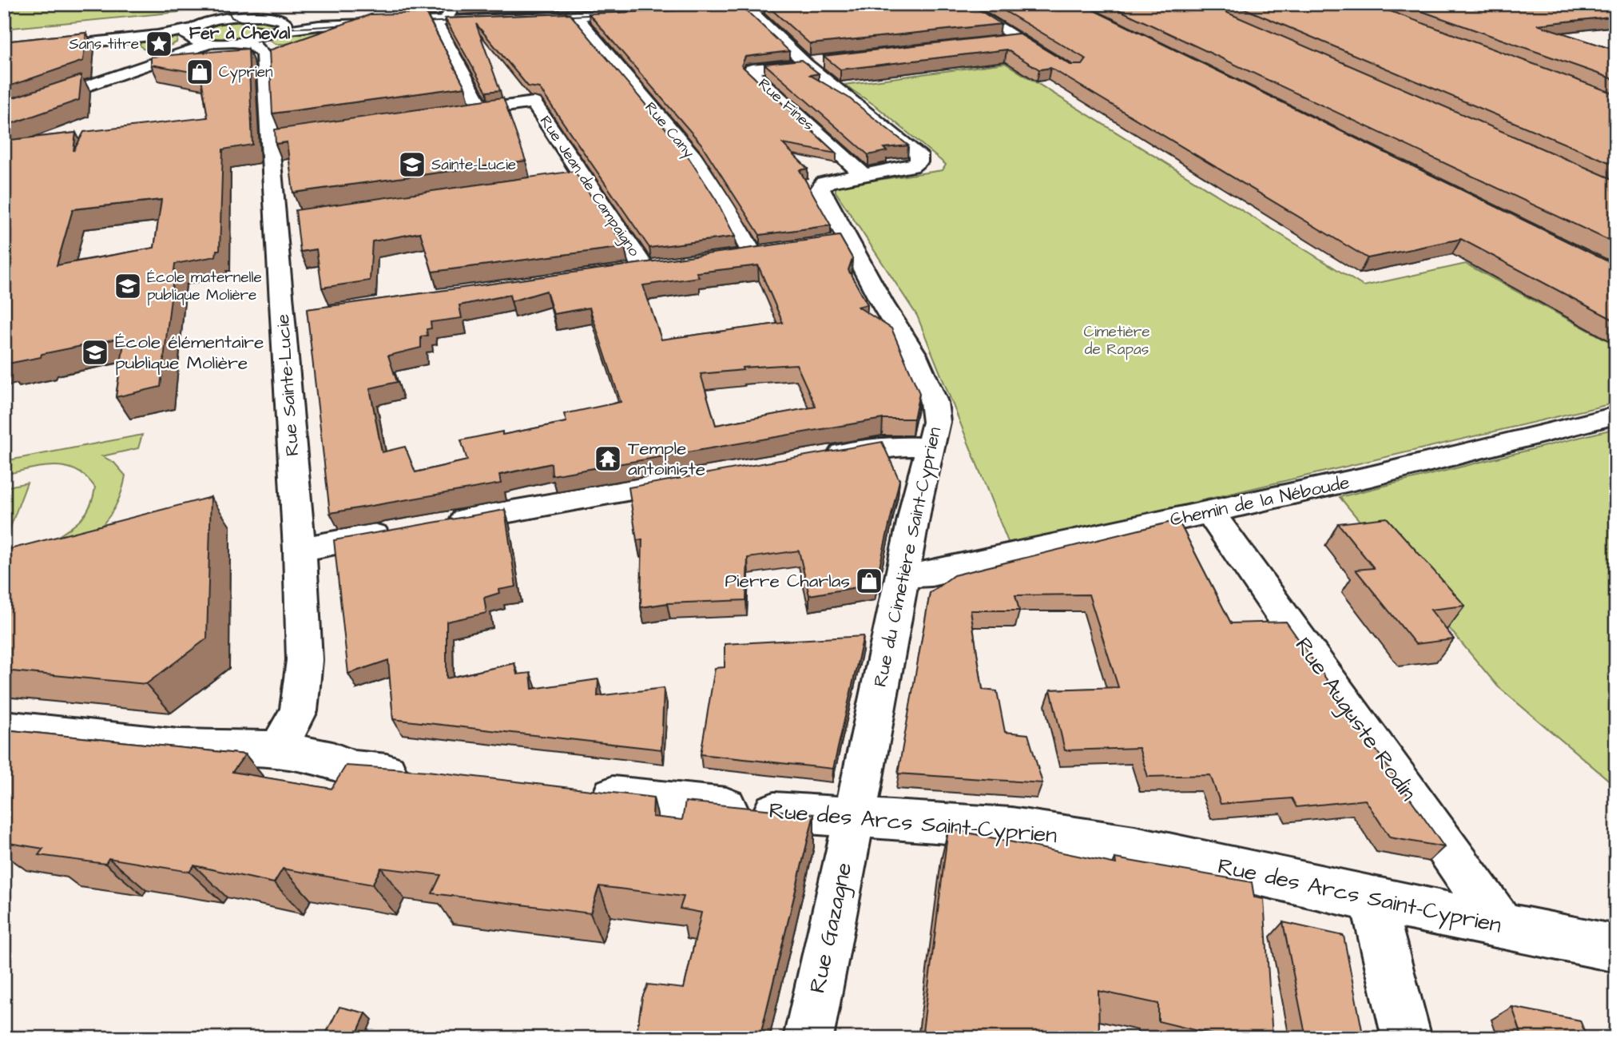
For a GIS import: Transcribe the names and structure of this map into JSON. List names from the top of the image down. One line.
{"streets":{"street":["Rue Fines","Rue Cany","Rue Jean de Campaigno","Rue Sainte-Lucie","Chemin de la Néboude","Rue du Cimetière Saint-Cyprien","Rue Auguste Rodin","Rue des Arcs Saint-Cyprien","Rue Gazagne"]},"crossings":[["Rue Fines","Rue du Cimetière Saint-Cyprien"],["Chemin de la Néboude","Rue du Cimetière Saint-Cyprien"],["Chemin de la Néboude","Rue Auguste Rodin"],["Rue du Cimetière Saint-Cyprien","Rue des Arcs Saint-Cyprien"],["Rue du Cimetière Saint-Cyprien","Rue Gazagne"],["Rue Auguste Rodin","Rue des Arcs Saint-Cyprien"],["Rue des Arcs Saint-Cyprien","Rue Gazagne"]],"districts":["Fer à Cheval"],"parks":["Cimetière de Rapas"],"places":{"place":["Sans titre"],"shop":["Cyprien","Pierre Charlas"],"school or university":["Sainte-Lucie","École maternelle publique Molière","École élémentaire publique Molière"],"temple":["Temple antoiniste"]}}
